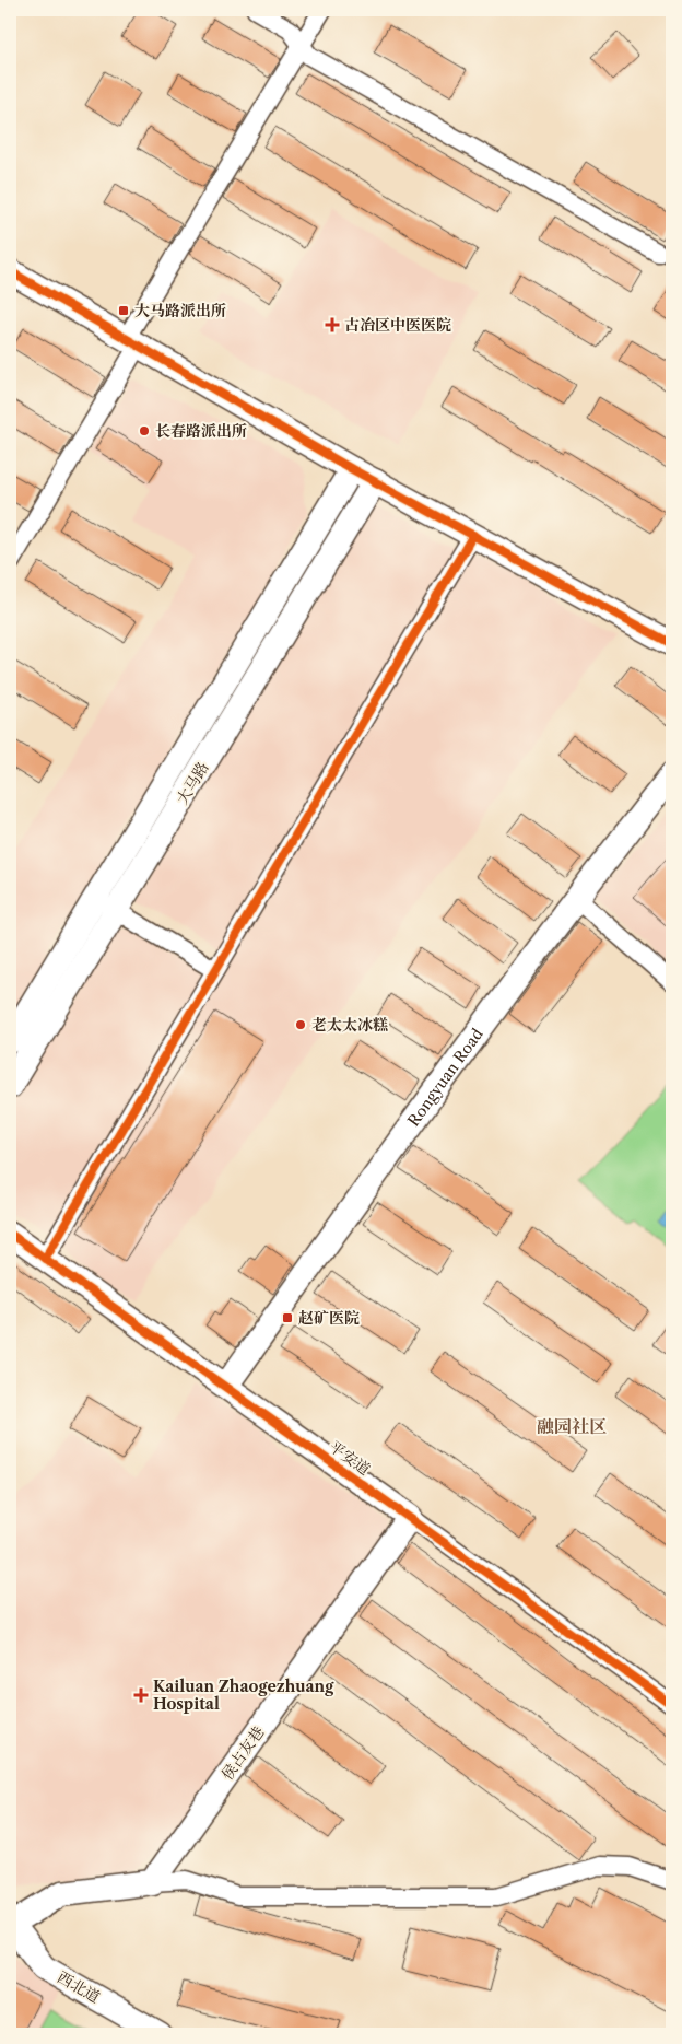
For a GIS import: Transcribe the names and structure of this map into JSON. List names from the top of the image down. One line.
{"streets":{"street":["大马路","Rongyuan Road","平安道","侯占友巷","西北道"]},"crossings":[["Rongyuan Road","平安道"],["平安道","侯占友巷"]],"districts":["融园社区"],"places":{"transit":["大马路派出所","赵矿医院"],"health":["古冶区中医医院","Kailuan Zhaogezhuang Hospital"],"other":["长春路派出所","老太太冰糕"]}}
